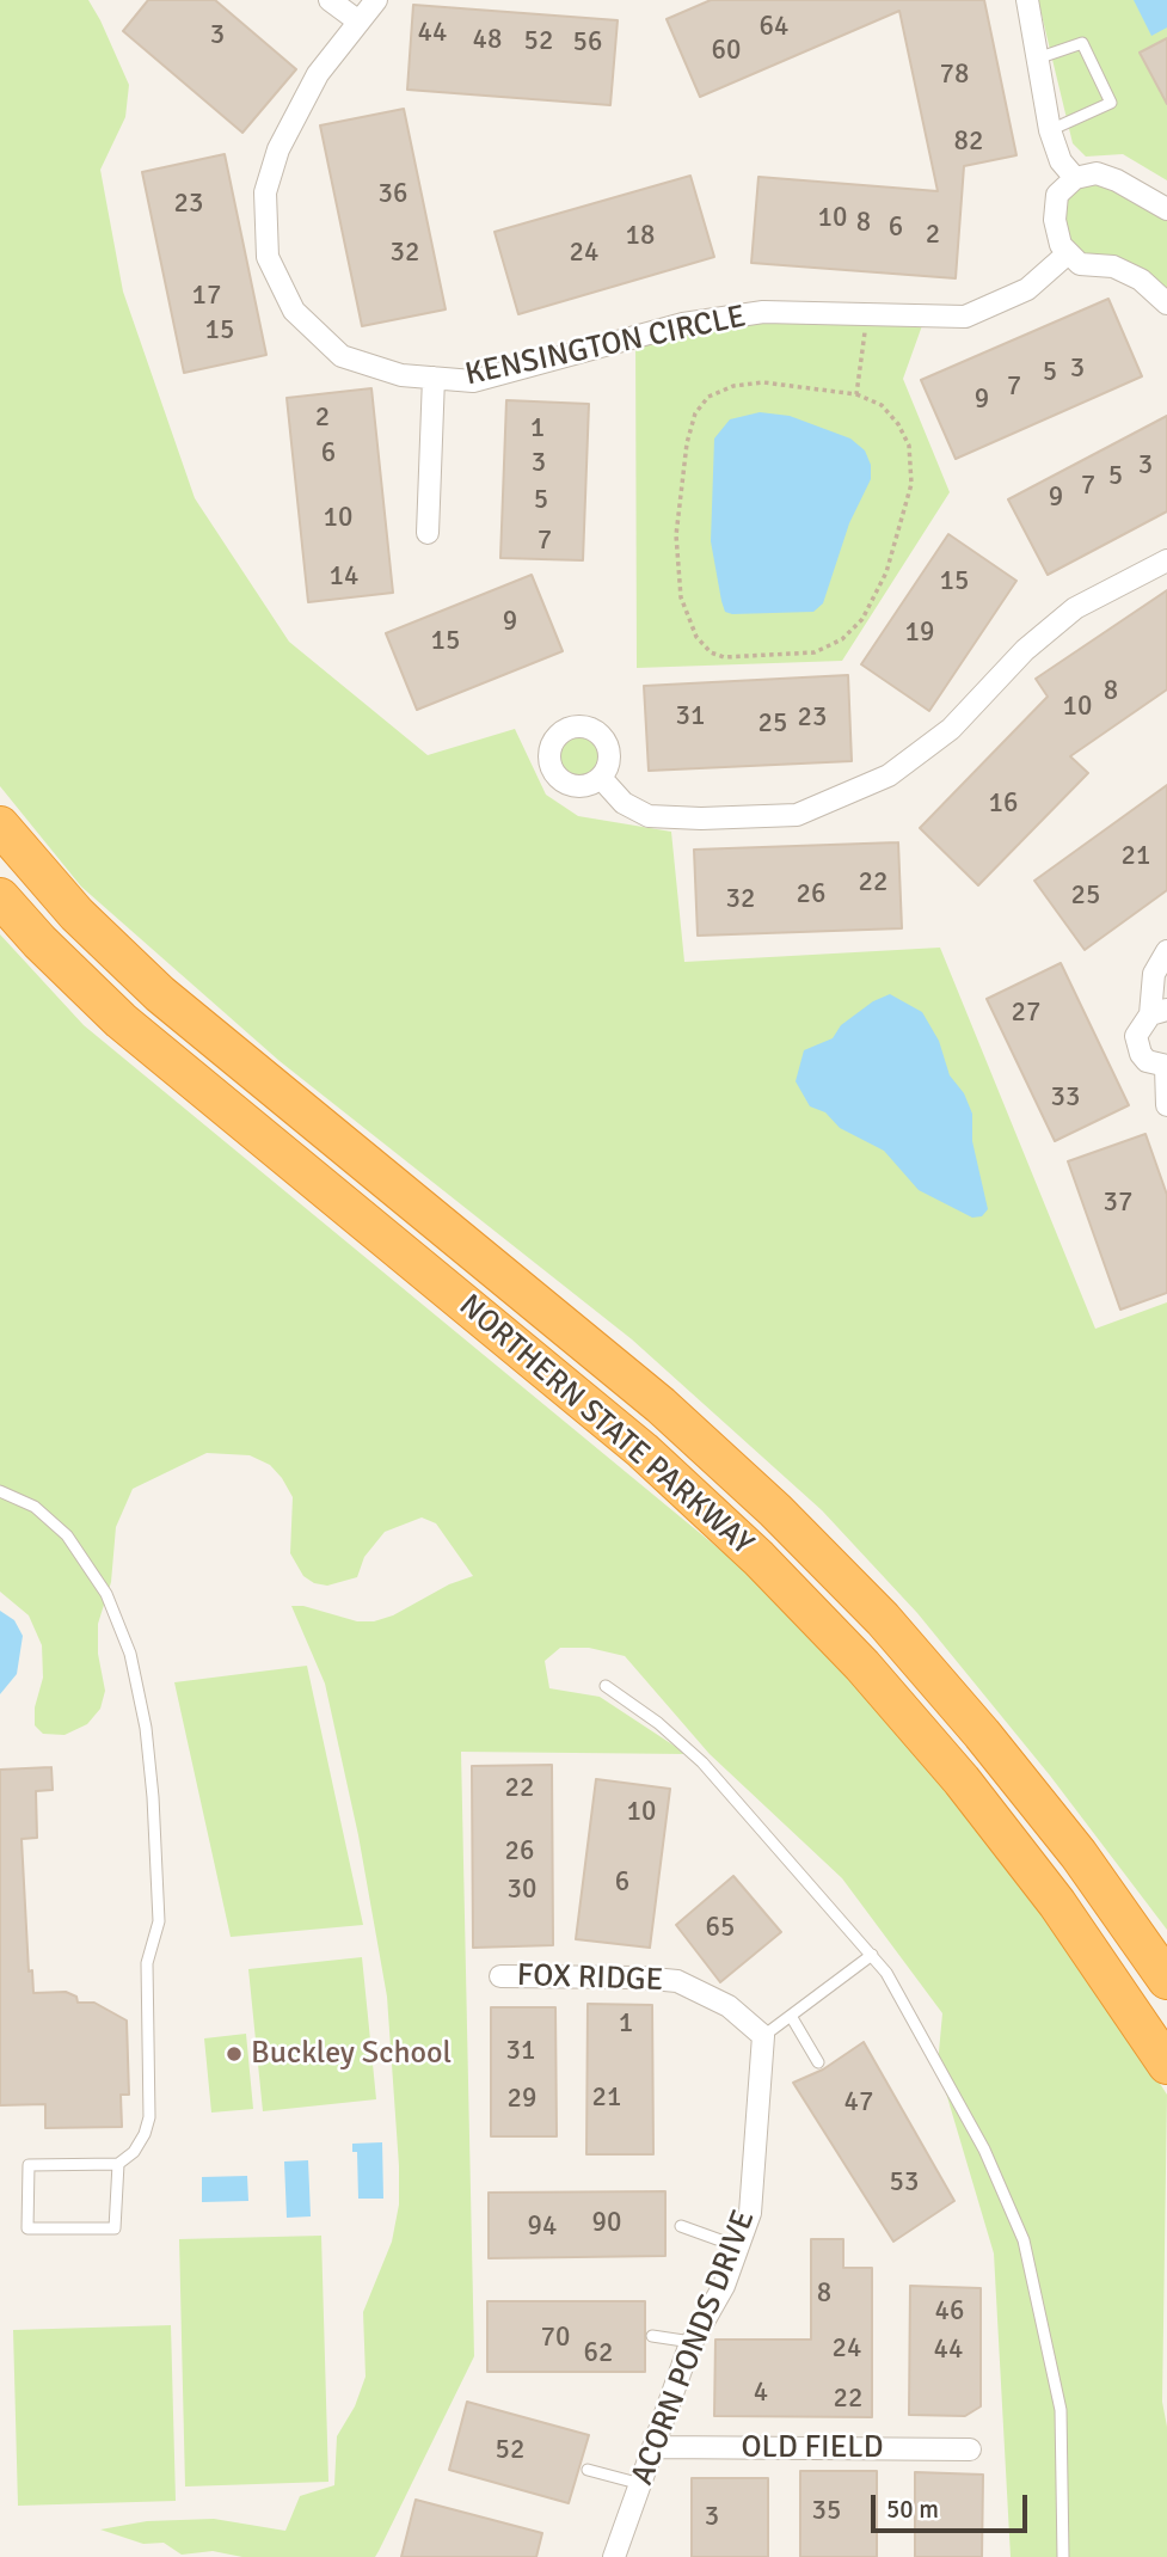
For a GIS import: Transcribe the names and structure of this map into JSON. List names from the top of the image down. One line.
{"streets":{"highway":["NORTHERN STATE PARKWAY"],"street":["KENSINGTON CIRCLE","FOX RIDGE","ACORN PONDS DRIVE","OLD FIELD"]},"crossings":[["FOX RIDGE","ACORN PONDS DRIVE"],["ACORN PONDS DRIVE","OLD FIELD"]],"places":["Buckley School"],"house_numbers":["64","44","3","48","52","56","60","78","82","36","23","10","8","6","2","18","32","24","17","15","3","5","7","9","2","1","6","3","3","5","7","9","5","10","7","14","15","9","19","15","8","10","31","23","25","16","21","22","26","25","32","27","33","37","22","10","26","6","30","65","1","31","21","29","47","53","90","94","8","46","70","24","44","62","4","22","52","35","3"],"scale_bar":"50 m"}
